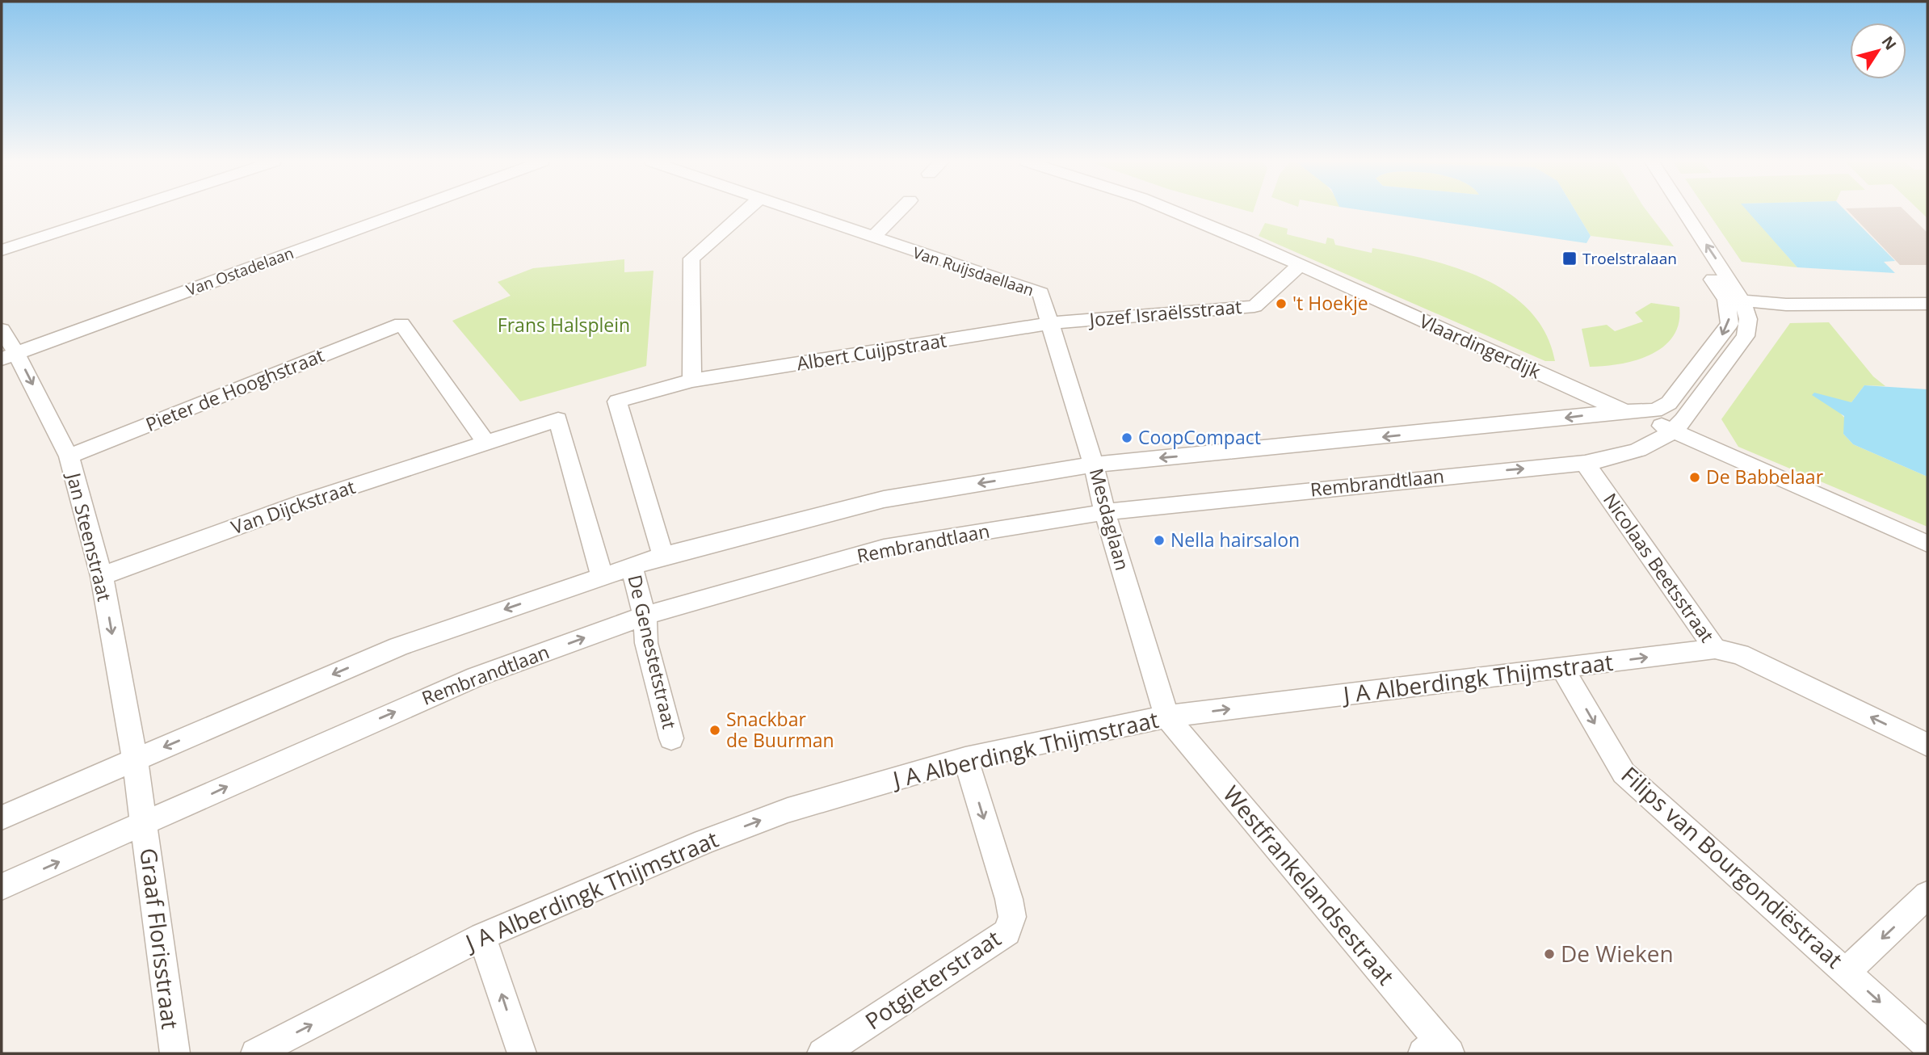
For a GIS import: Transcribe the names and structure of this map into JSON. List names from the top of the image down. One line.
{"streets":{"street":["Van Ostadelaan","Van Ruijsdaellaan","Jozef Israëlsstraat","Vlaardingerdijk","Albert Cuijpstraat","Pieter de Hooghstraat","Rembrandtlaan","Van Dijckstraat","Mesdaglaan","Jan Steenstraat","Nicolaas Beetsstraat","De Genestetstraat","J A Alberdingk Thijmstraat","Filips van Bourgondiëstraat","Westfrankelandsestraat","Graaf Florisstraat","Potgieterstraat"]},"crossings":[["Van Ostadelaan","Jan Steenstraat"],["Van Ruijsdaellaan","Jozef Israëlsstraat"],["Van Ruijsdaellaan","Albert Cuijpstraat"],["Van Ruijsdaellaan","Mesdaglaan"],["Jozef Israëlsstraat","Vlaardingerdijk"],["Jozef Israëlsstraat","Albert Cuijpstraat"],["Jozef Israëlsstraat","Mesdaglaan"],["Vlaardingerdijk","Rembrandtlaan"],["Albert Cuijpstraat","Mesdaglaan"],["Albert Cuijpstraat","De Genestetstraat"],["Pieter de Hooghstraat","Van Dijckstraat"],["Pieter de Hooghstraat","Jan Steenstraat"],["Pieter de Hooghstraat","De Genestetstraat"],["Rembrandtlaan","Mesdaglaan"],["Rembrandtlaan","Nicolaas Beetsstraat"],["Rembrandtlaan","De Genestetstraat"],["Rembrandtlaan","Graaf Florisstraat"],["Van Dijckstraat","Jan Steenstraat"],["Van Dijckstraat","De Genestetstraat"],["Mesdaglaan","J A Alberdingk Thijmstraat"],["Mesdaglaan","Westfrankelandsestraat"],["Nicolaas Beetsstraat","J A Alberdingk Thijmstraat"],["J A Alberdingk Thijmstraat","Filips van Bourgondiëstraat"],["J A Alberdingk Thijmstraat","Westfrankelandsestraat"],["J A Alberdingk Thijmstraat","Potgieterstraat"]],"one_way":["Jan Steenstraat","Nicolaas Beetsstraat","J A Alberdingk Thijmstraat","Filips van Bourgondiëstraat","Potgieterstraat"],"parks":["Frans Halsplein"],"places":{"transit":["Troelstralaan"],"other":["'t Hoekje","CoopCompact","De Babbelaar","Nella hairsalon","Snackbar de Buurman","De Wieken"]},"north":"top right"}
